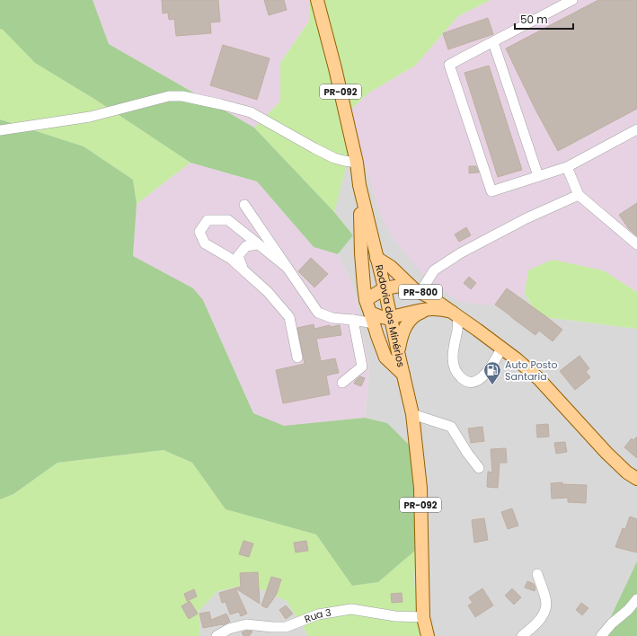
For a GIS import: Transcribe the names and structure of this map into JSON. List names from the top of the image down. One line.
{"streets":{"main road":["PR-092","PR-800","Rodovia dos Minérios"],"street":["Rua 3"]},"crossings":[["PR-800","Rodovia dos Minérios"],["Rodovia dos Minérios","Rua 3"]],"places":{"fuel station":["Auto Posto Santaria"]},"scale_bar":"50 m"}
